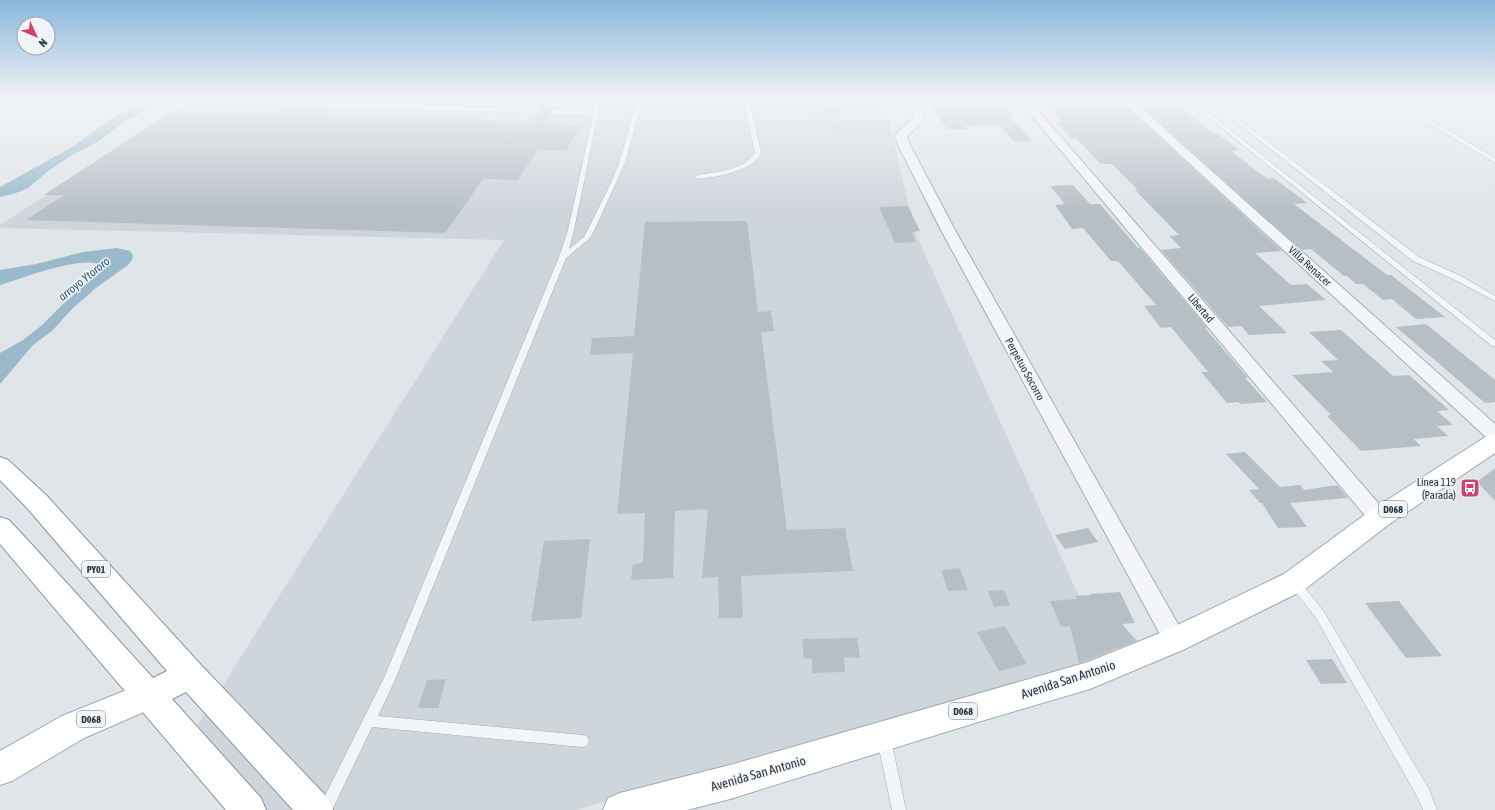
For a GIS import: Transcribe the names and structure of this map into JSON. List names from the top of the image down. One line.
{"streets":{"main road":["D068","PY01","Avenida San Antonio"],"street":["Villa Renacer","Libertad","Perpetuo Socorro"]},"crossings":[["Villa Renacer","Avenida San Antonio"],["Libertad","Avenida San Antonio"],["Perpetuo Socorro","Avenida San Antonio"]],"water":["arroyo Ytororo"],"places":{"bus stop":["Línea 119 (Parada)"]},"north":"bottom right"}
